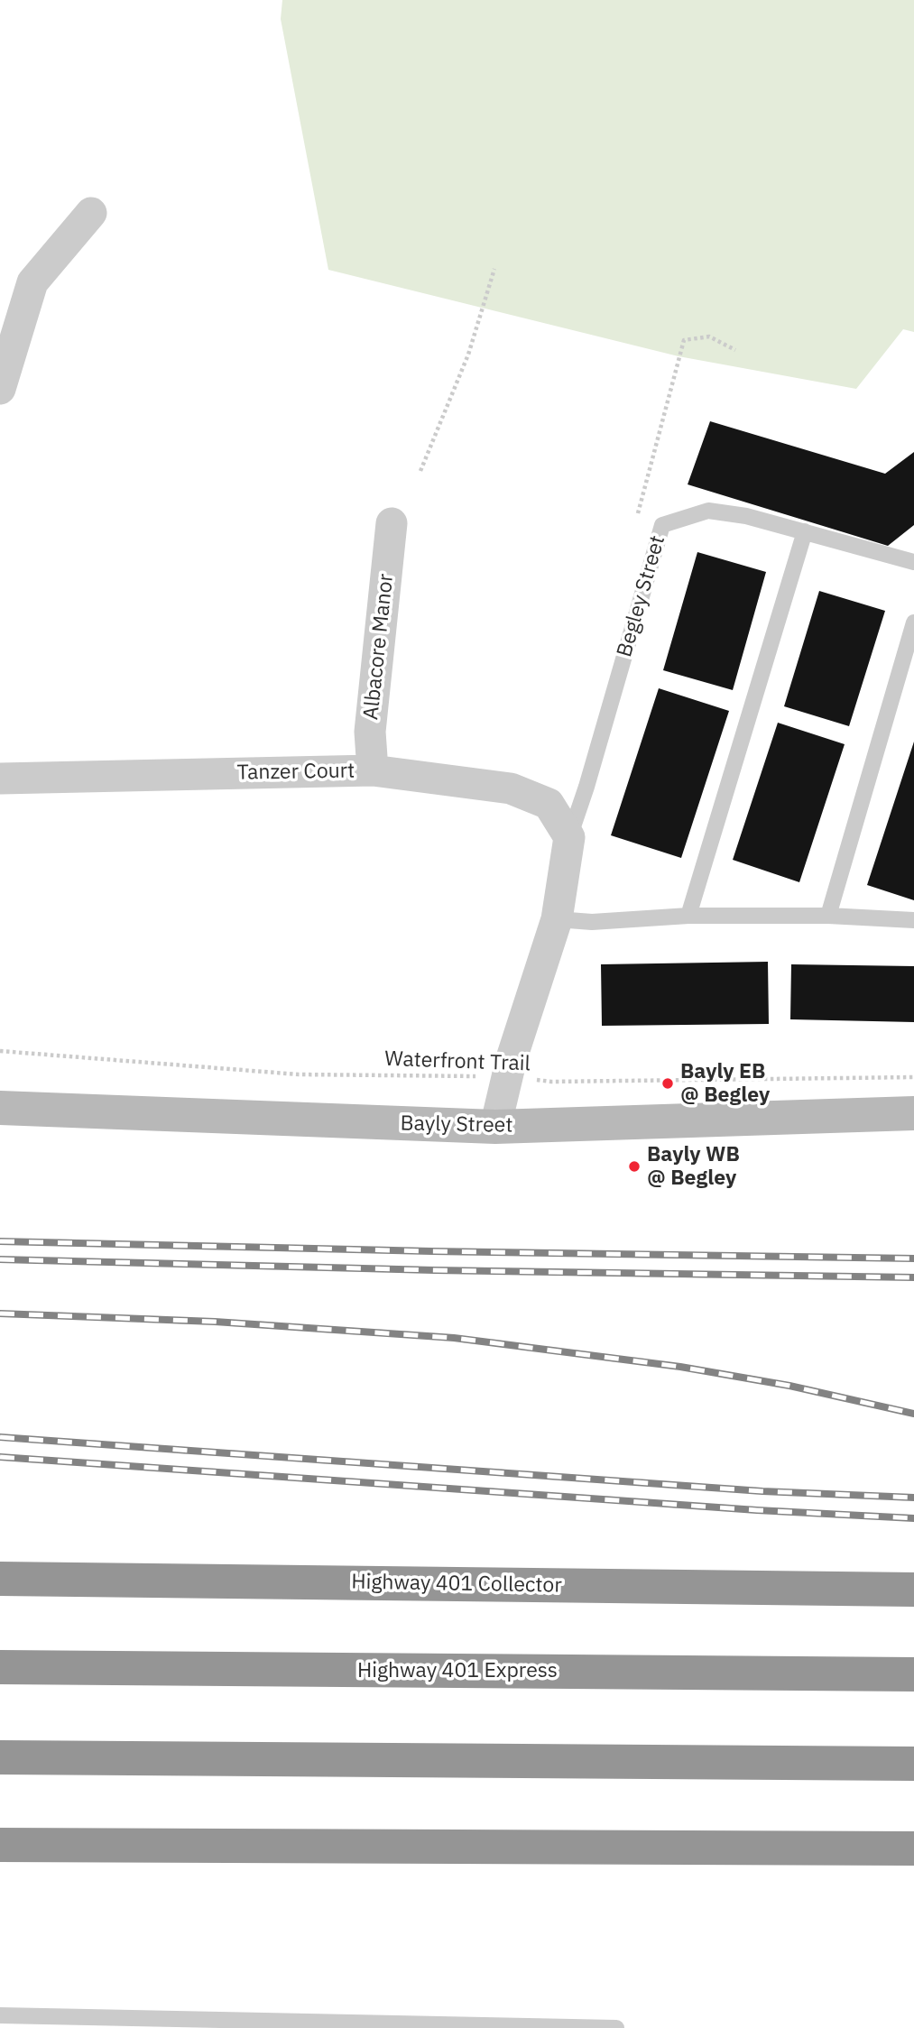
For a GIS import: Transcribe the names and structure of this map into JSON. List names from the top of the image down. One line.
{"streets":{"highway":["Highway 401 Collector","Highway 401 Express"],"main road":["Bayly Street"],"street":["Begley Street","Albacore Manor","Tanzer Court"],"path":["Waterfront Trail"]},"crossings":[["Begley Street","Tanzer Court"],["Begley Street","Waterfront Trail"],["Begley Street","Bayly Street"],["Albacore Manor","Tanzer Court"]],"places":["Bayly EB @ Begley","Bayly WB @ Begley"]}
